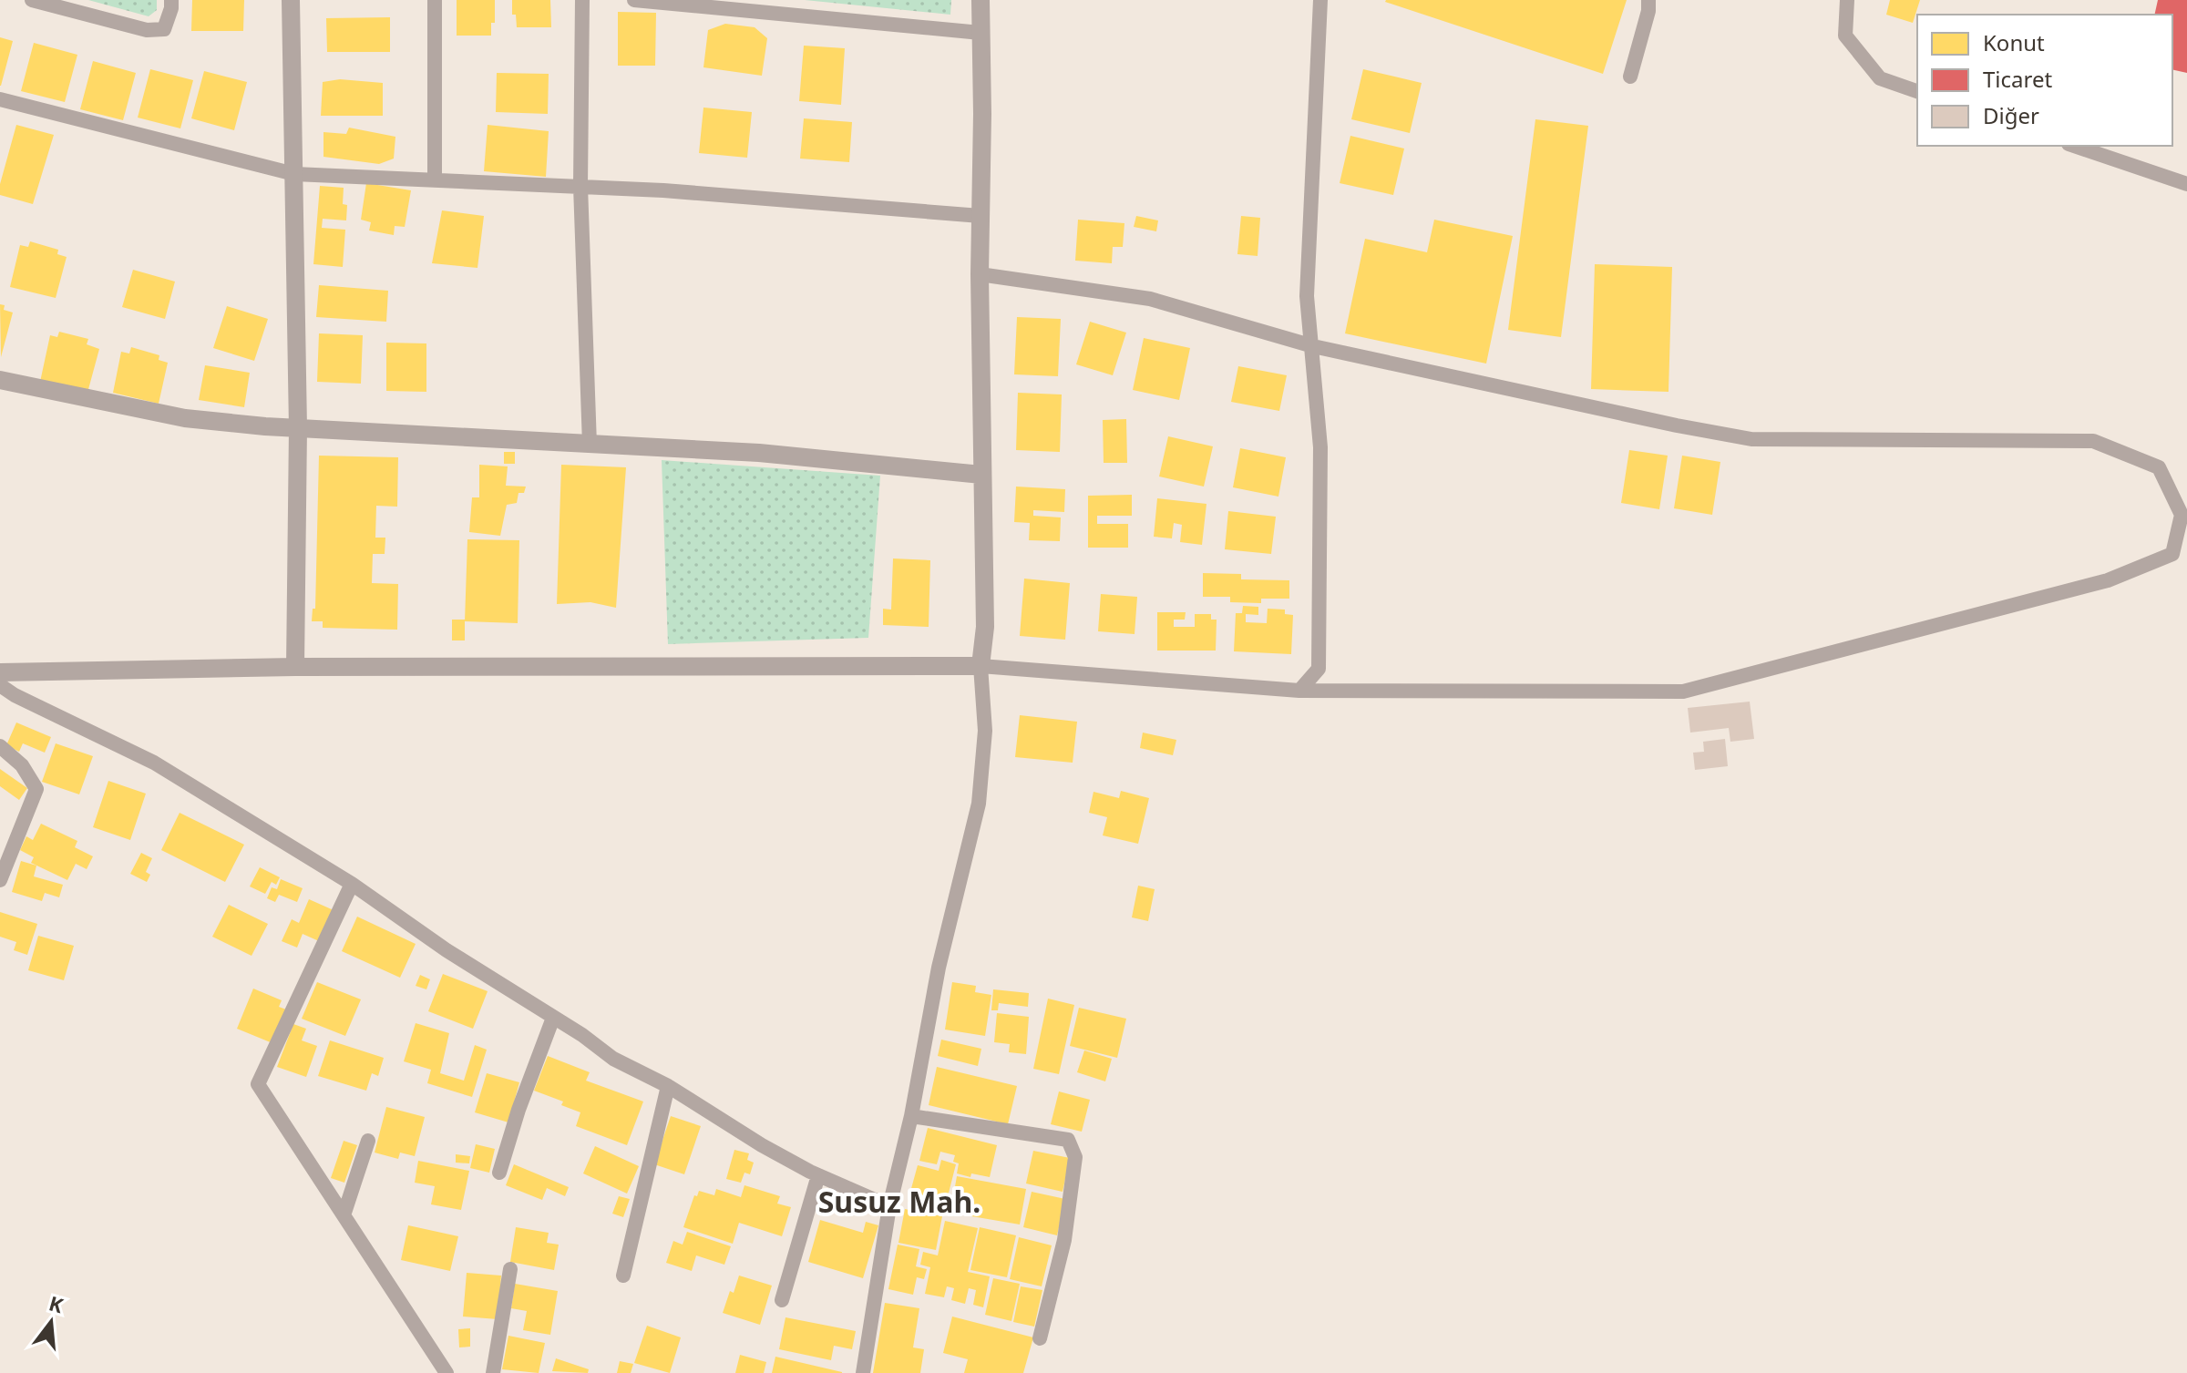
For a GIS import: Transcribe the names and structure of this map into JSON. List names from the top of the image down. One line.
{"districts":["Susuz Mah."],"legend":["Konut","Ticaret","Diğer"],"north":"top"}
